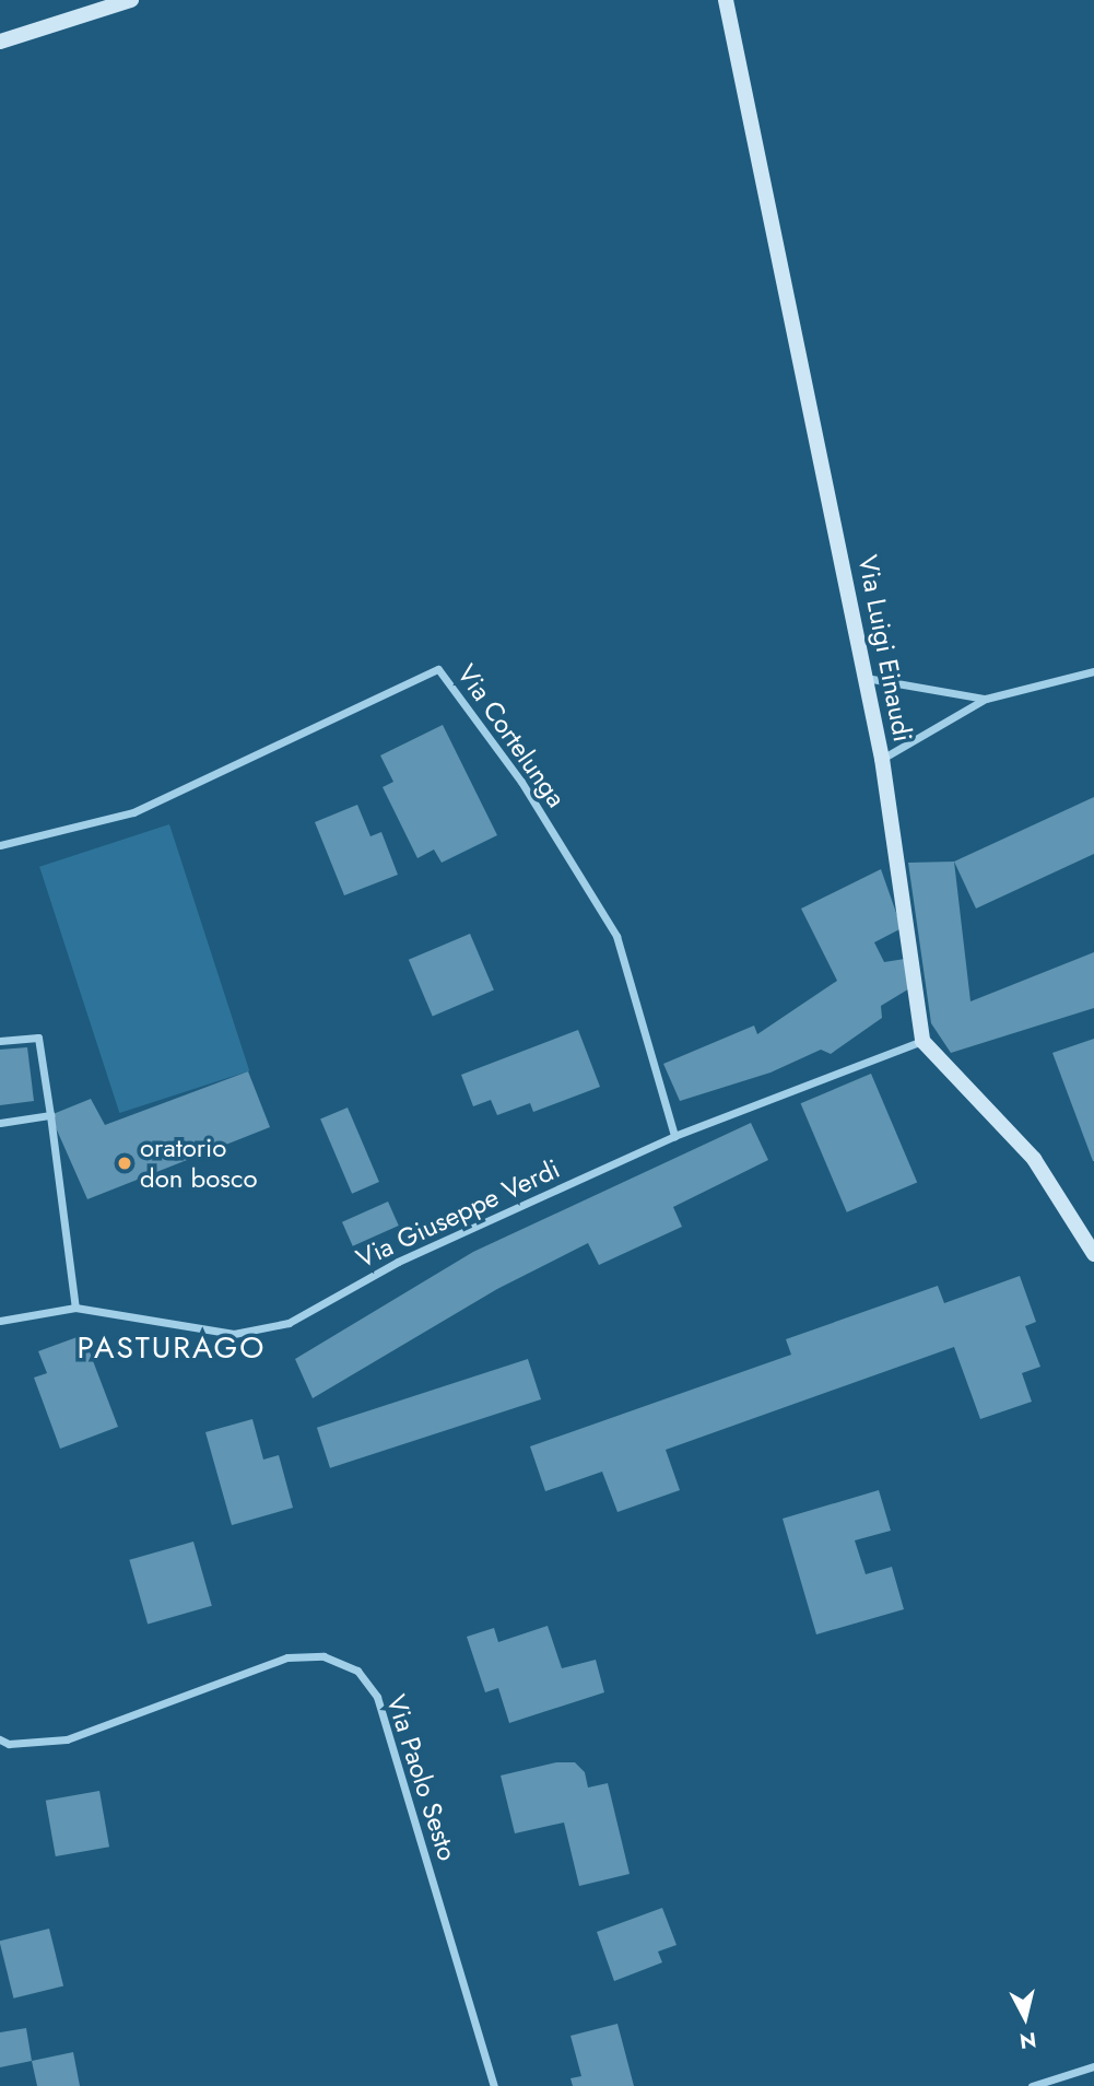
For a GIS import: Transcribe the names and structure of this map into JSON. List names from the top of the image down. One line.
{"streets":{"street":["Via Luigi Einaudi","Via Cortelunga","Via Giuseppe Verdi","Via Paolo Sesto"]},"crossings":[["Via Luigi Einaudi","Via Giuseppe Verdi"],["Via Cortelunga","Via Giuseppe Verdi"]],"districts":["PASTURAGO"],"places":["oratorio don bosco"],"north":"bottom"}
